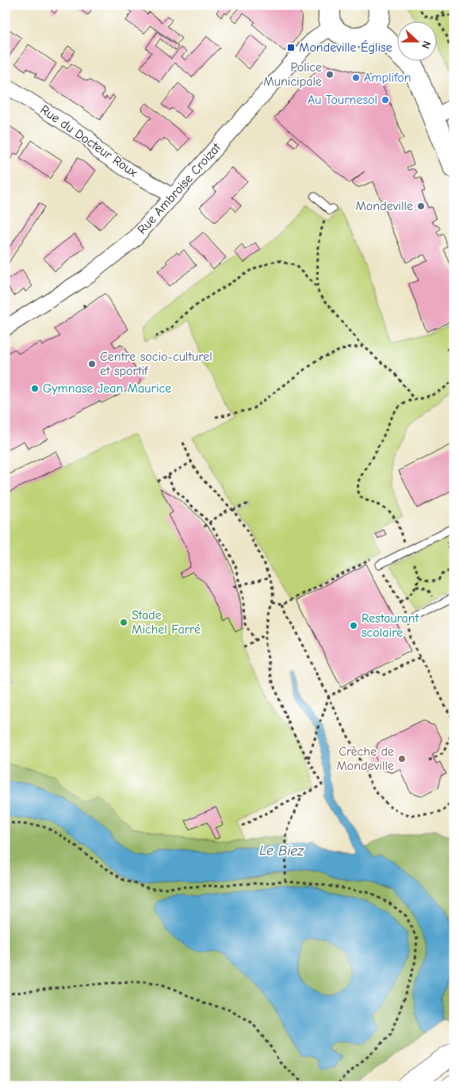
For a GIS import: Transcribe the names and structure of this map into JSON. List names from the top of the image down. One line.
{"streets":{"street":["Rue du Docteur Roux","Rue Ambroise Croizat"]},"crossings":[["Rue du Docteur Roux","Rue Ambroise Croizat"]],"water":["Le Biez"],"places":{"transit":["Mondeville Église"],"other":["Police Municipale","Amplifon","Au Tournesol","Mondeville","Centre socio-culturel et sportif","Gymnase Jean Maurice","Stade Michel Farré","Restaurant scolaire","Crèche de Mondeville"]},"north":"right"}
